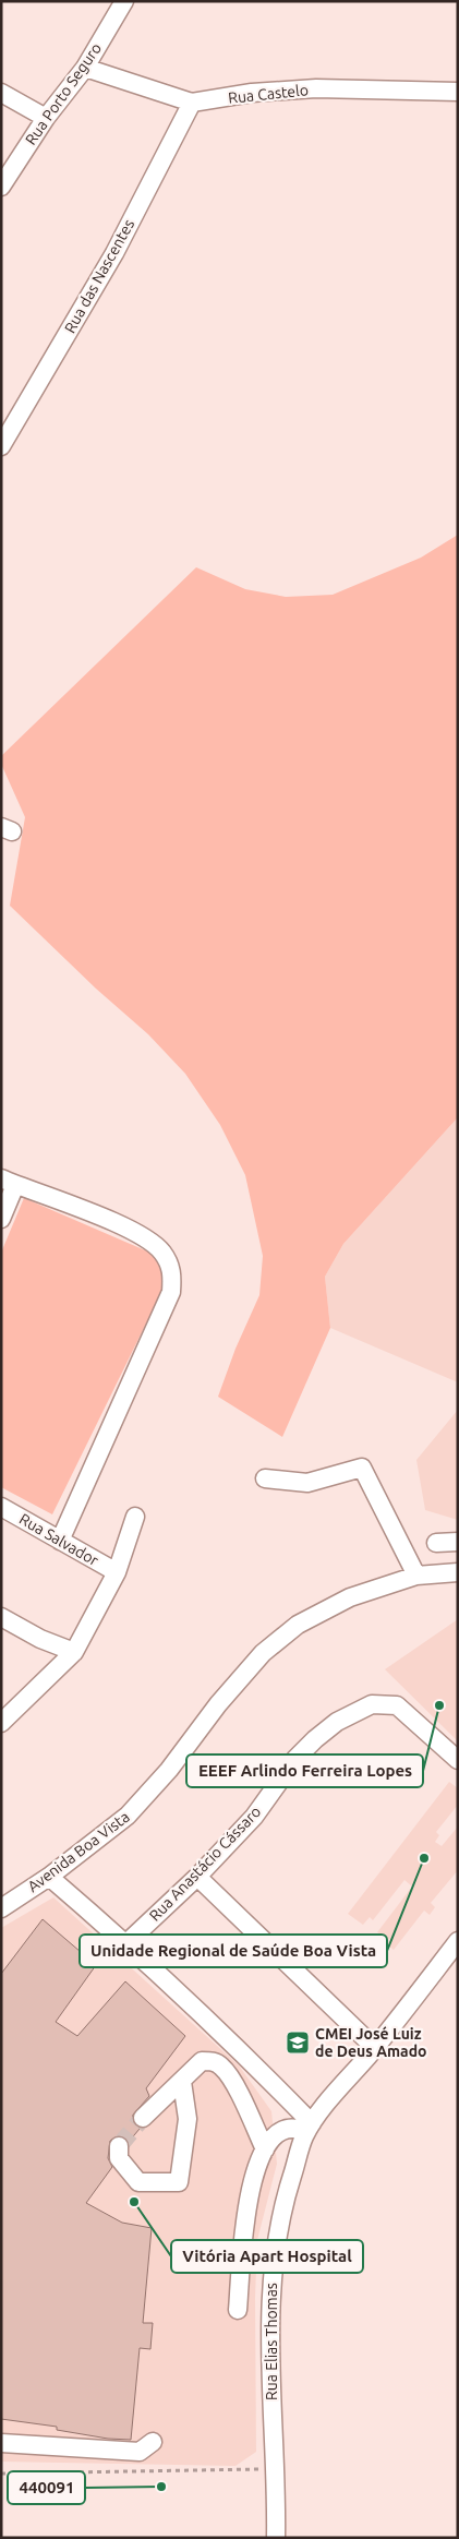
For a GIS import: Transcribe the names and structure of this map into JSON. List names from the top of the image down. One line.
{"streets":{"street":["Rua Porto Seguro","Rua Castelo","Rua das Nascentes","Rua Salvador","Avenida Boa Vista","Rua Anastácio Cássaro","Rua Elias Thomas"]},"crossings":[["Rua Porto Seguro","Rua Castelo"],["Rua Castelo","Rua das Nascentes"]],"places":{"other":["EEEF Arlindo Ferreira Lopes","Unidade Regional de Saúde Boa Vista","Vitória Apart Hospital","440091"],"school or university":["CMEI José Luiz de Deus Amado"]}}
